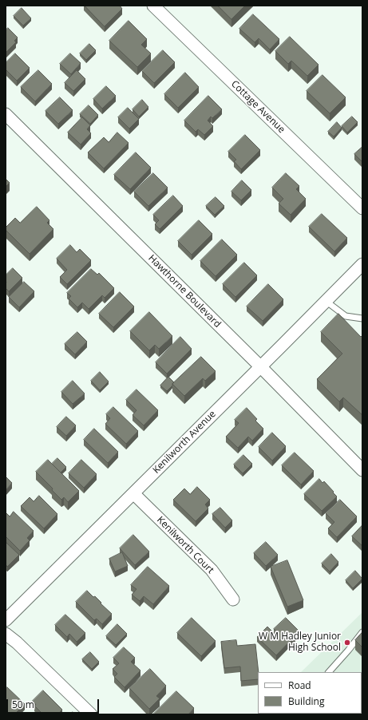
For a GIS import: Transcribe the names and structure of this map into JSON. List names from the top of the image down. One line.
{"streets":{"street":["Cottage Avenue","Hawthorne Boulevard","Kenilworth Avenue","Kenilworth Court"]},"crossings":[["Hawthorne Boulevard","Kenilworth Avenue"],["Kenilworth Avenue","Kenilworth Court"]],"places":["W M Hadley Junior High School"],"legend":["Road","Building"],"scale_bar":"50 m"}
